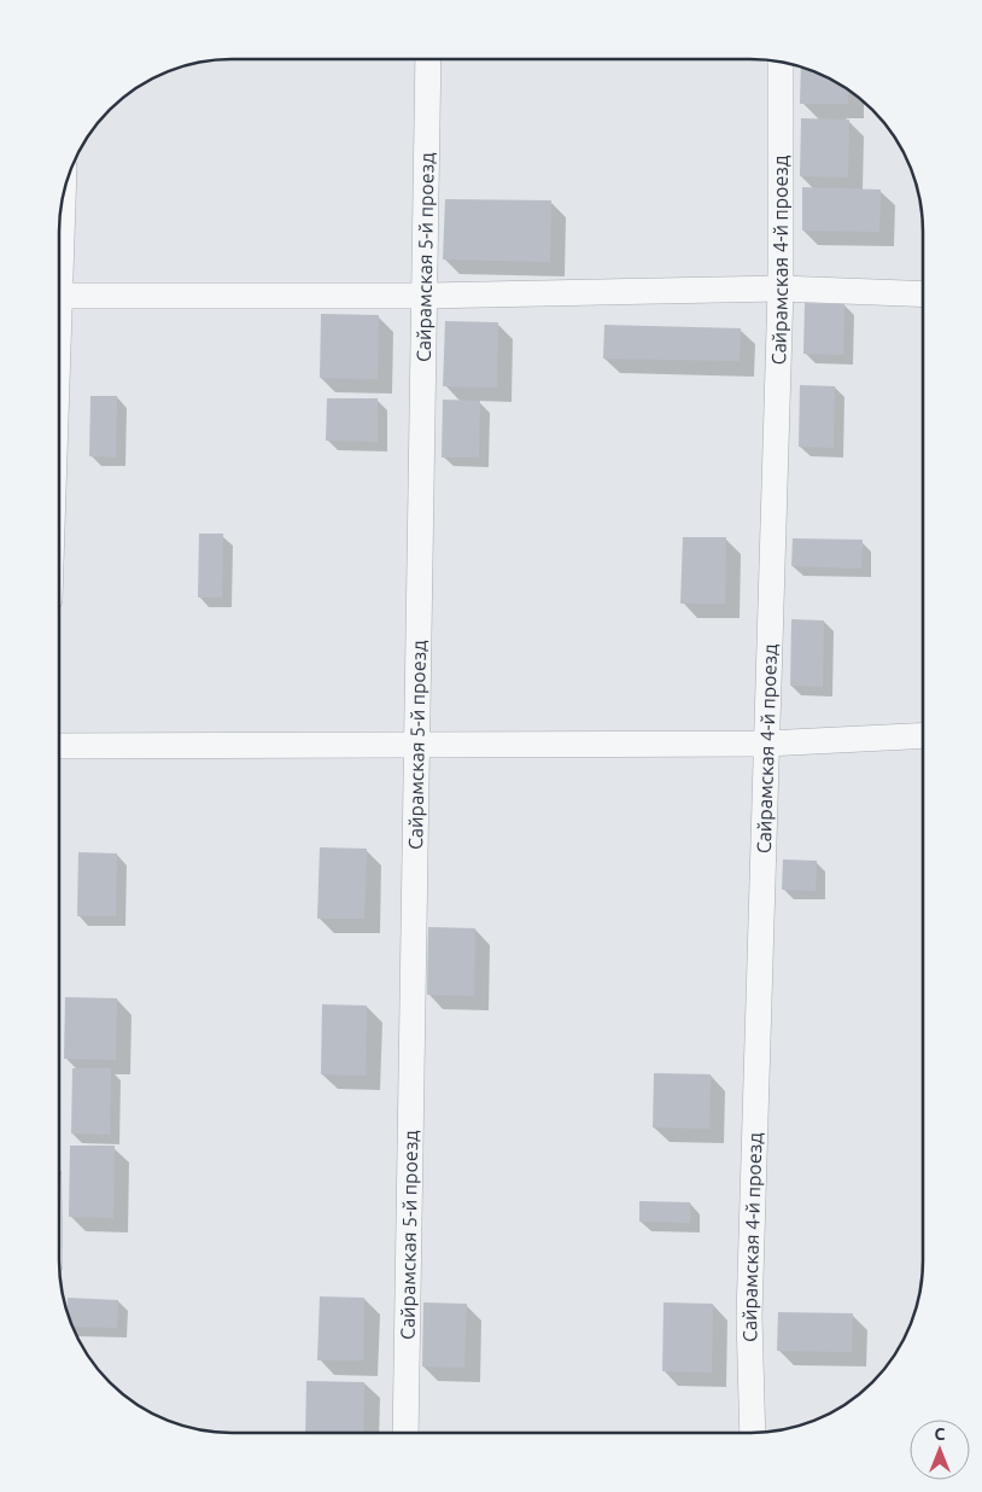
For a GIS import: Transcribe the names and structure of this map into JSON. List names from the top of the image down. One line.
{"streets":{"street":["Сайрамская 5-й проезд","Сайрамская 4-й проезд"]},"north":"top"}
